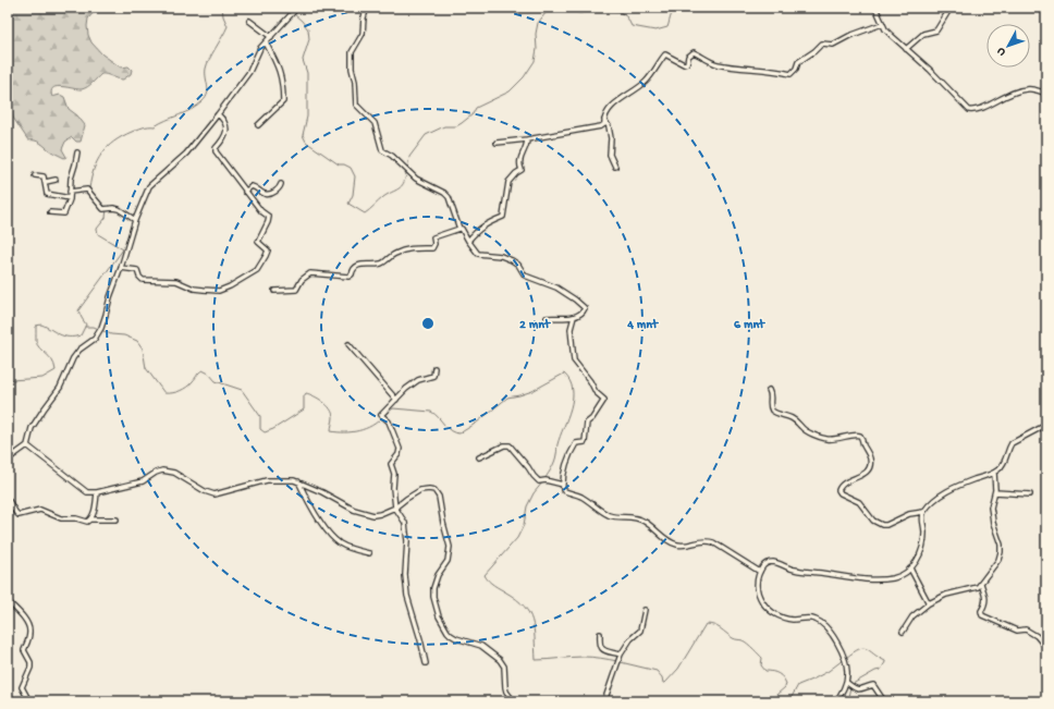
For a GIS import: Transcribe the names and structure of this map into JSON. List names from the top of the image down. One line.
{"north":"bottom left","rings":["2 mnt","4 mnt","6 mnt"]}
